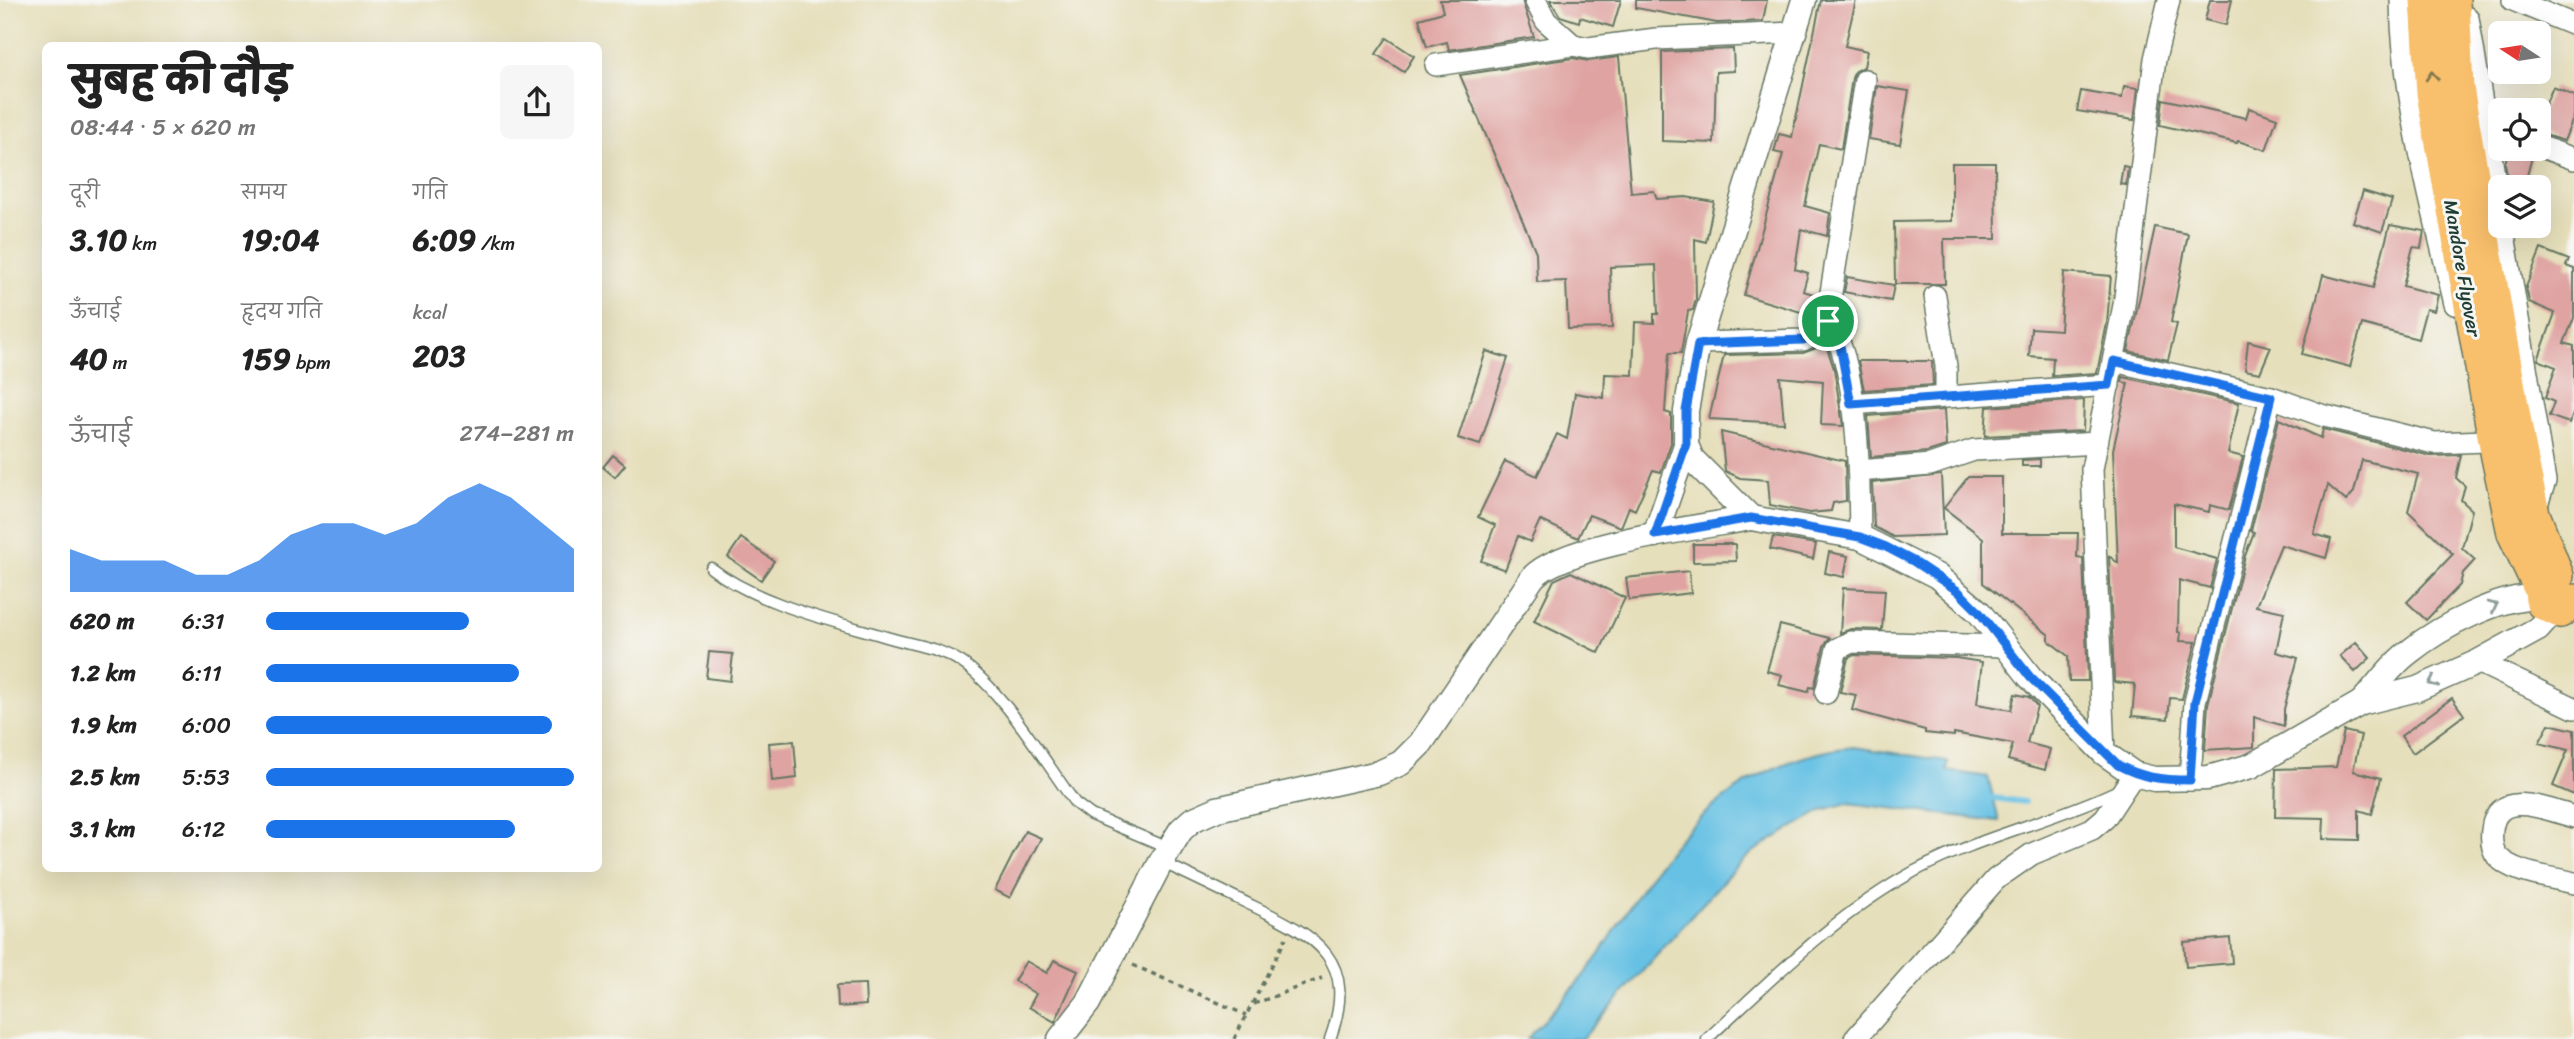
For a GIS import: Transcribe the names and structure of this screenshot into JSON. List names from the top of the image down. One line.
{"streets":{"highway":["Mandore Flyover"]},"north":"left","page":{"heading":["सुबह की दौड़","08:44 · 5 × 620 m"],"stats":[["दूरी","3.10 km"],["समय","19:04"],["गति","6:09 /km"],["ऊँचाई","40 m"],["हृदय गति","159 bpm"],["kcal","203"]],"chart":["ऊँचाई","274–281 m"],"list":[{"name":"620 m","note":"6:31"},{"name":"1.2 km","note":"6:11"},{"name":"1.9 km","note":"6:00"},{"name":"2.5 km","note":"5:53"},{"name":"3.1 km","note":"6:12"}]}}
